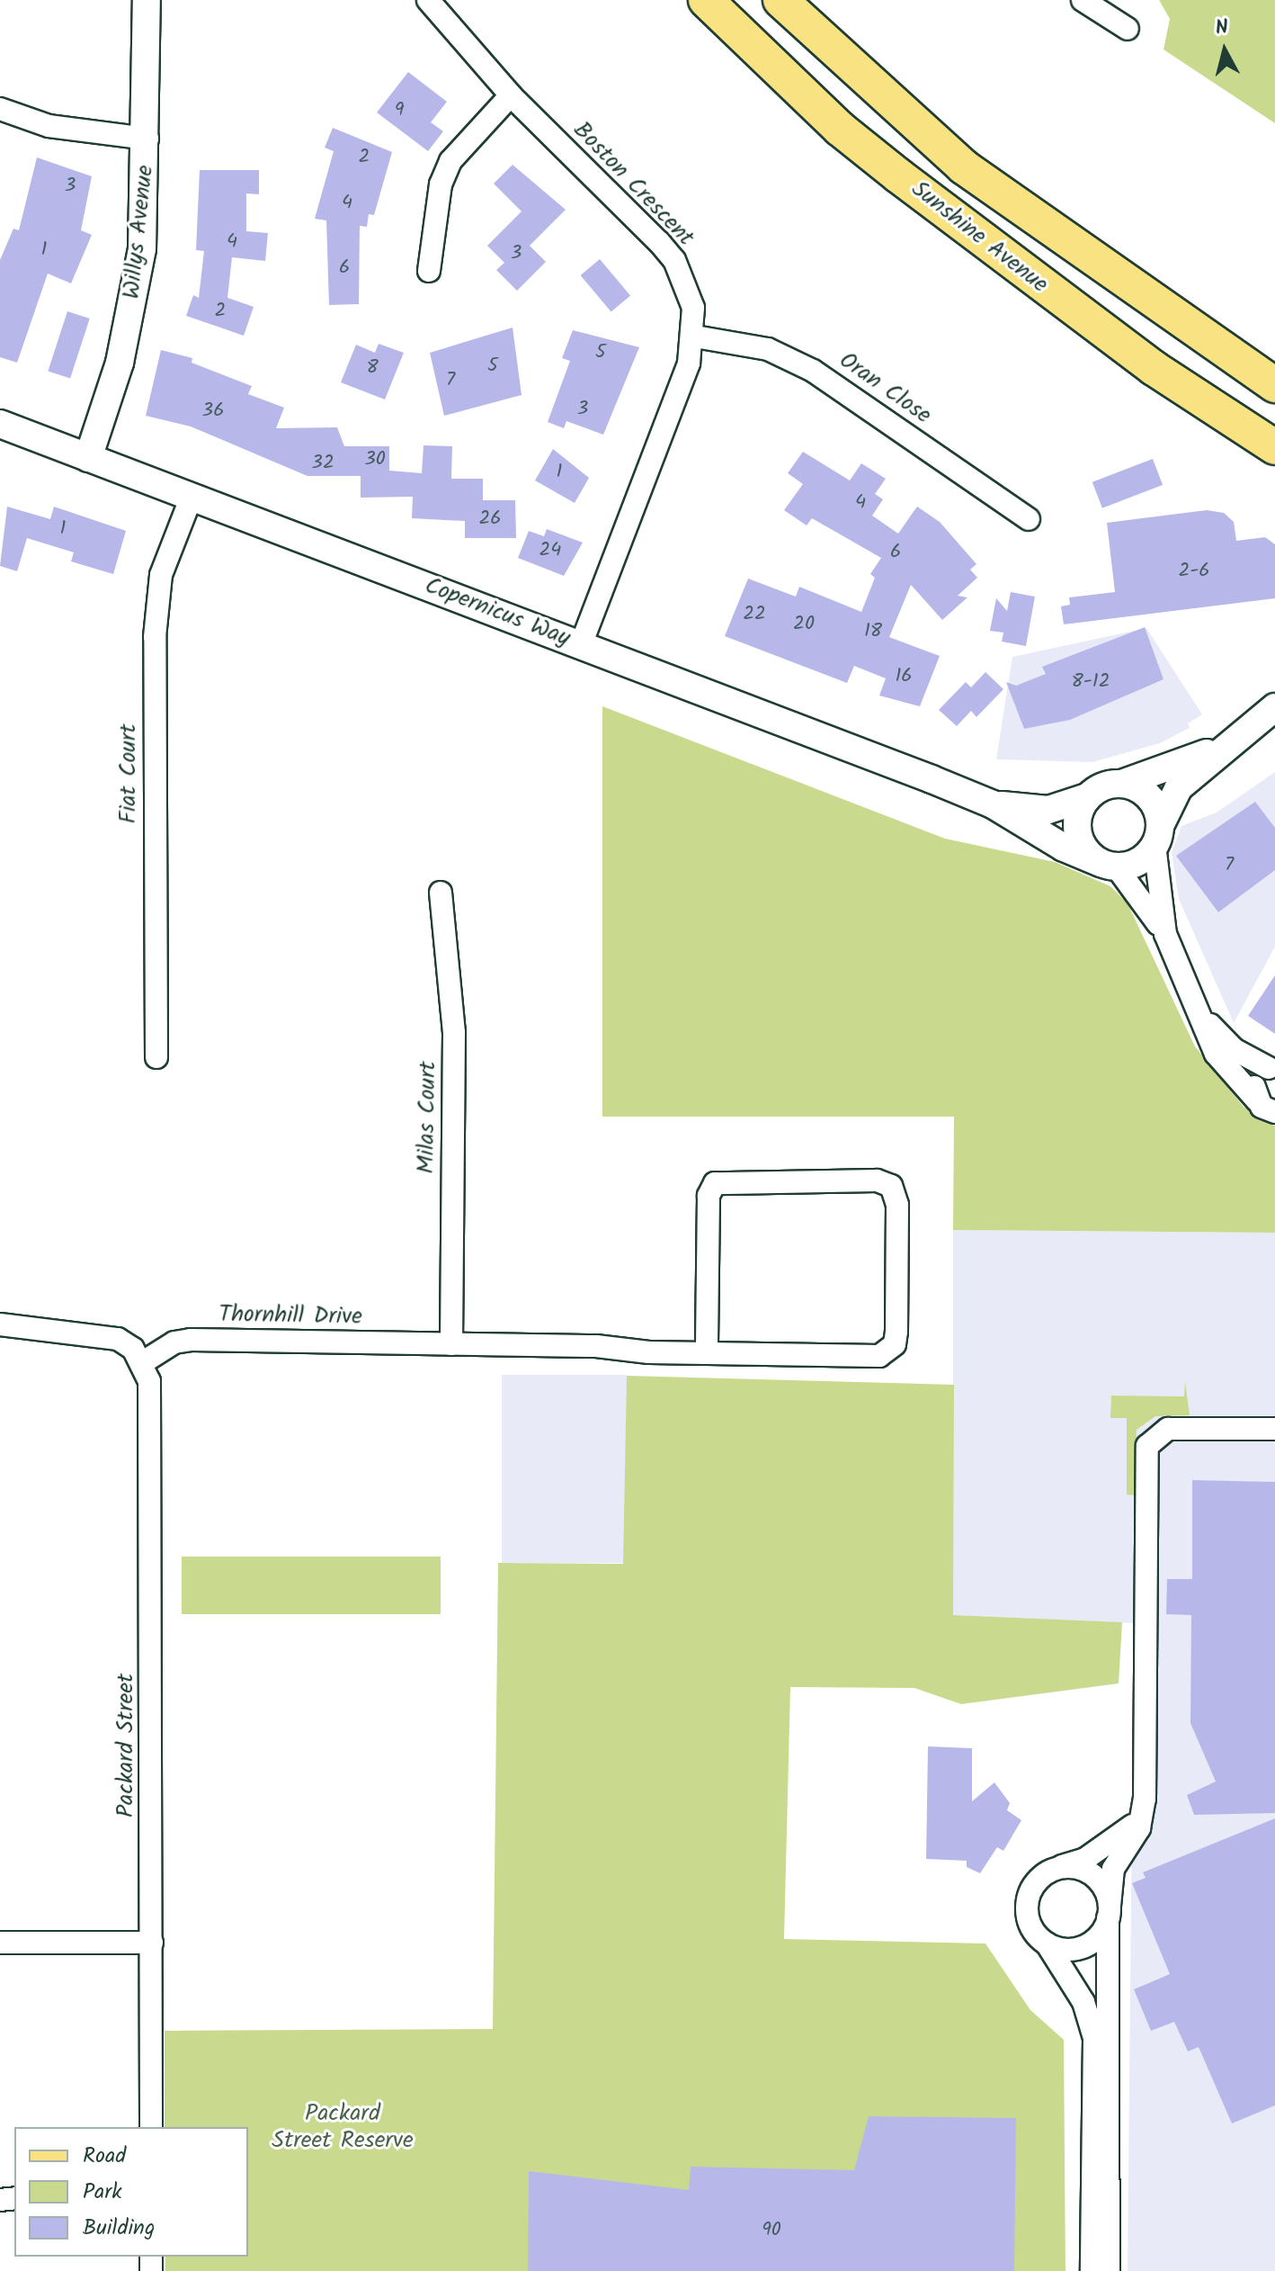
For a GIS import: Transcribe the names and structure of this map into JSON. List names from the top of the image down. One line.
{"streets":{"main road":["Sunshine Avenue"],"street":["Boston Crescent","Willys Avenue","Oran Close","Copernicus Way","Fiat Court","Milas Court","Thornhill Drive","Packard Street"]},"crossings":[["Boston Crescent","Oran Close"],["Boston Crescent","Copernicus Way"],["Willys Avenue","Copernicus Way"],["Copernicus Way","Fiat Court"],["Milas Court","Thornhill Drive"],["Thornhill Drive","Packard Street"]],"parks":["Packard Street Reserve"],"house_numbers":["9","2","3","4","4","1","3","6","2","5","5","8","7","3","36","30","32","1","4","26","1","24","6","2-6","22","20","18","16","8-12","7","90"],"legend":["Road","Park","Building"],"north":"top"}
